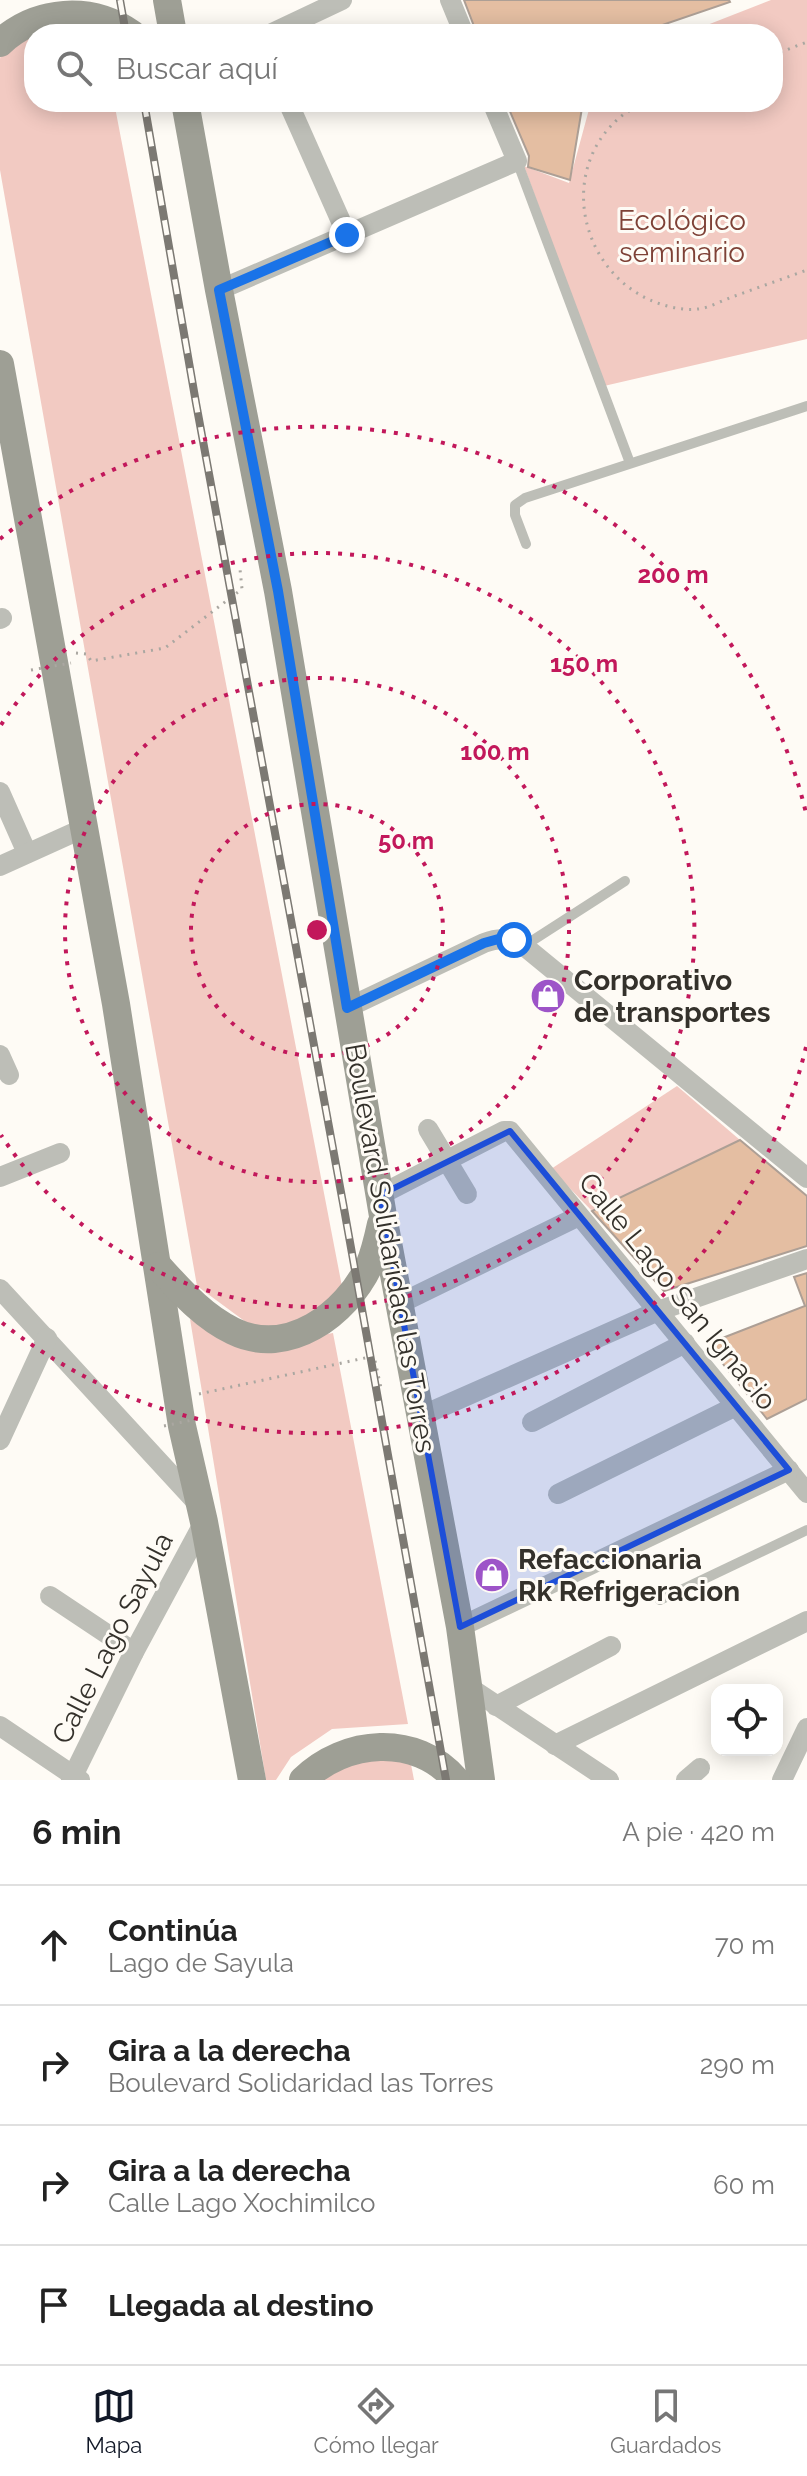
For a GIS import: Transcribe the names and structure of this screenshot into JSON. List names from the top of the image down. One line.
{"streets":{"main road":["Boulevard Solidaridad las Torres"],"street":["Calle Lago San Ignacio","Calle Lago Sayula"]},"parks":["Ecológico seminario"],"places":{"shop":["Corporativo de transportes","Refaccionaria Rk Refrigeracion"]},"page":{"search":"Buscar aquí","heading":["6 min","A pie · 420 m"],"list":[["Continúa","Lago de Sayula","70 m"],["Gira a la derecha","Boulevard Solidaridad las Torres","290 m"],["Gira a la derecha","Calle Lago Xochimilco","60 m"],"Llegada al destino"],"nav":["Mapa","Cómo llegar","Guardados"]},"rings":["200 m","150 m","100 m","50 m"]}
